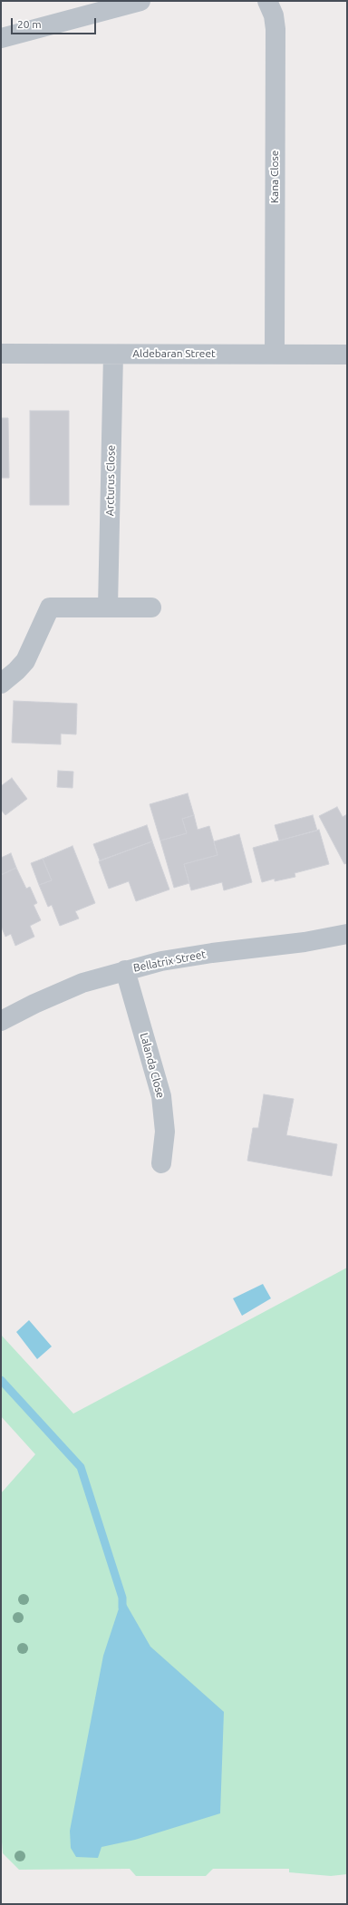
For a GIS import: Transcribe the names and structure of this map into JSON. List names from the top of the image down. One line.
{"streets":{"street":["Kana Close","Aldebaran Street","Arcturus Close","Bellatrix Street","Lalanda Close"]},"crossings":[["Kana Close","Aldebaran Street"],["Aldebaran Street","Arcturus Close"],["Bellatrix Street","Lalanda Close"]],"scale_bar":"20 m"}
